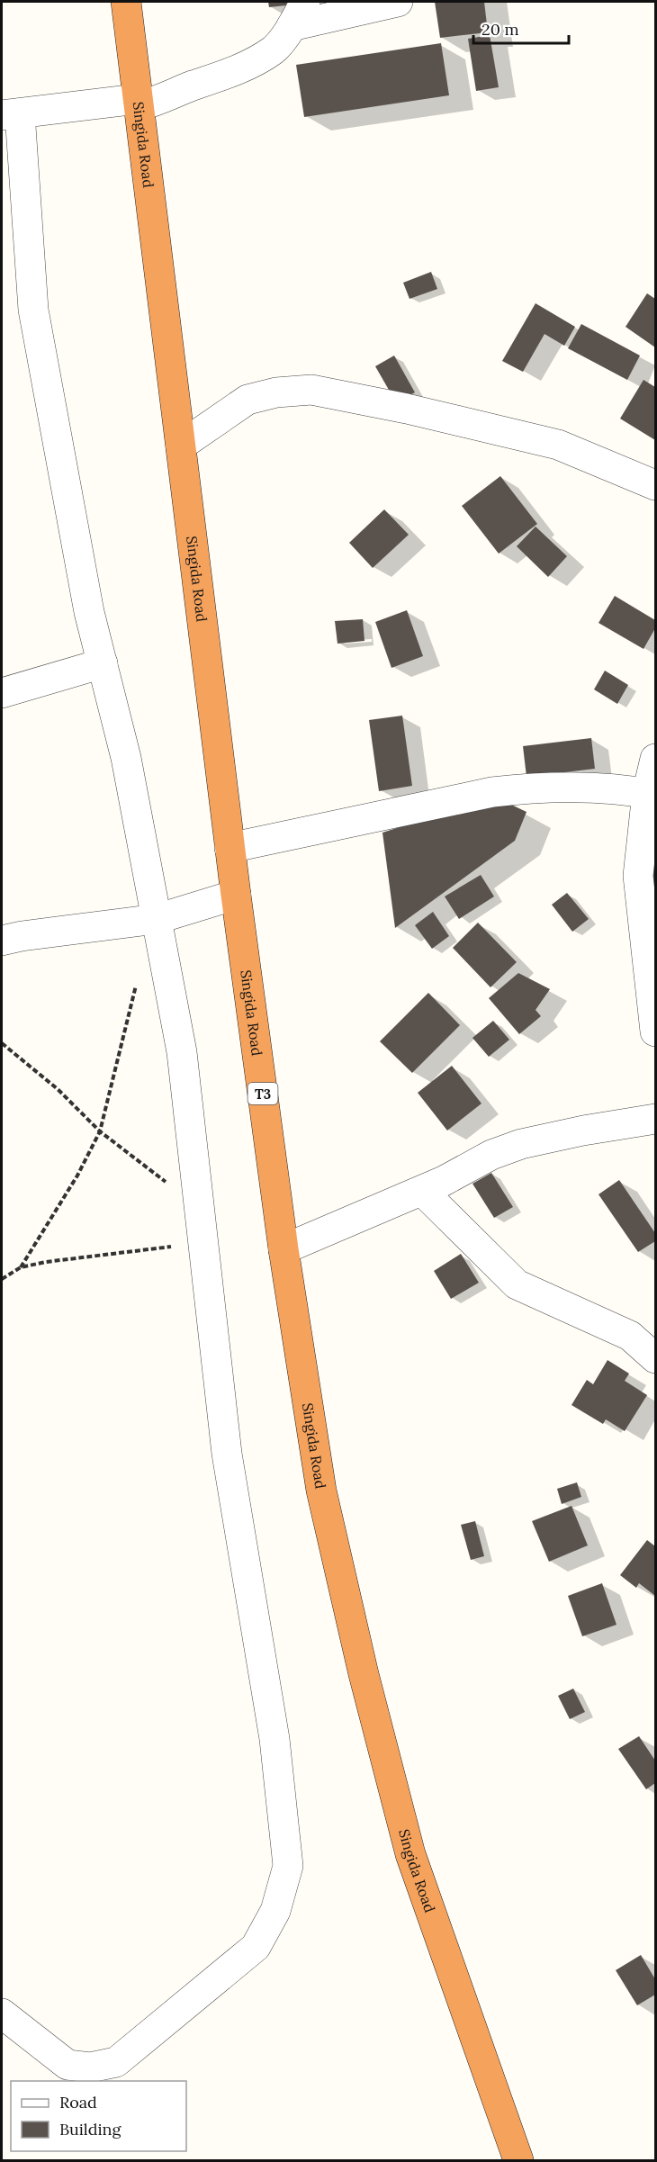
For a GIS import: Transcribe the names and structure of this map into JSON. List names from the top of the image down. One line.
{"streets":{"highway":["Singida Road","T3"]},"legend":["Road","Building"],"scale_bar":"20 m"}
